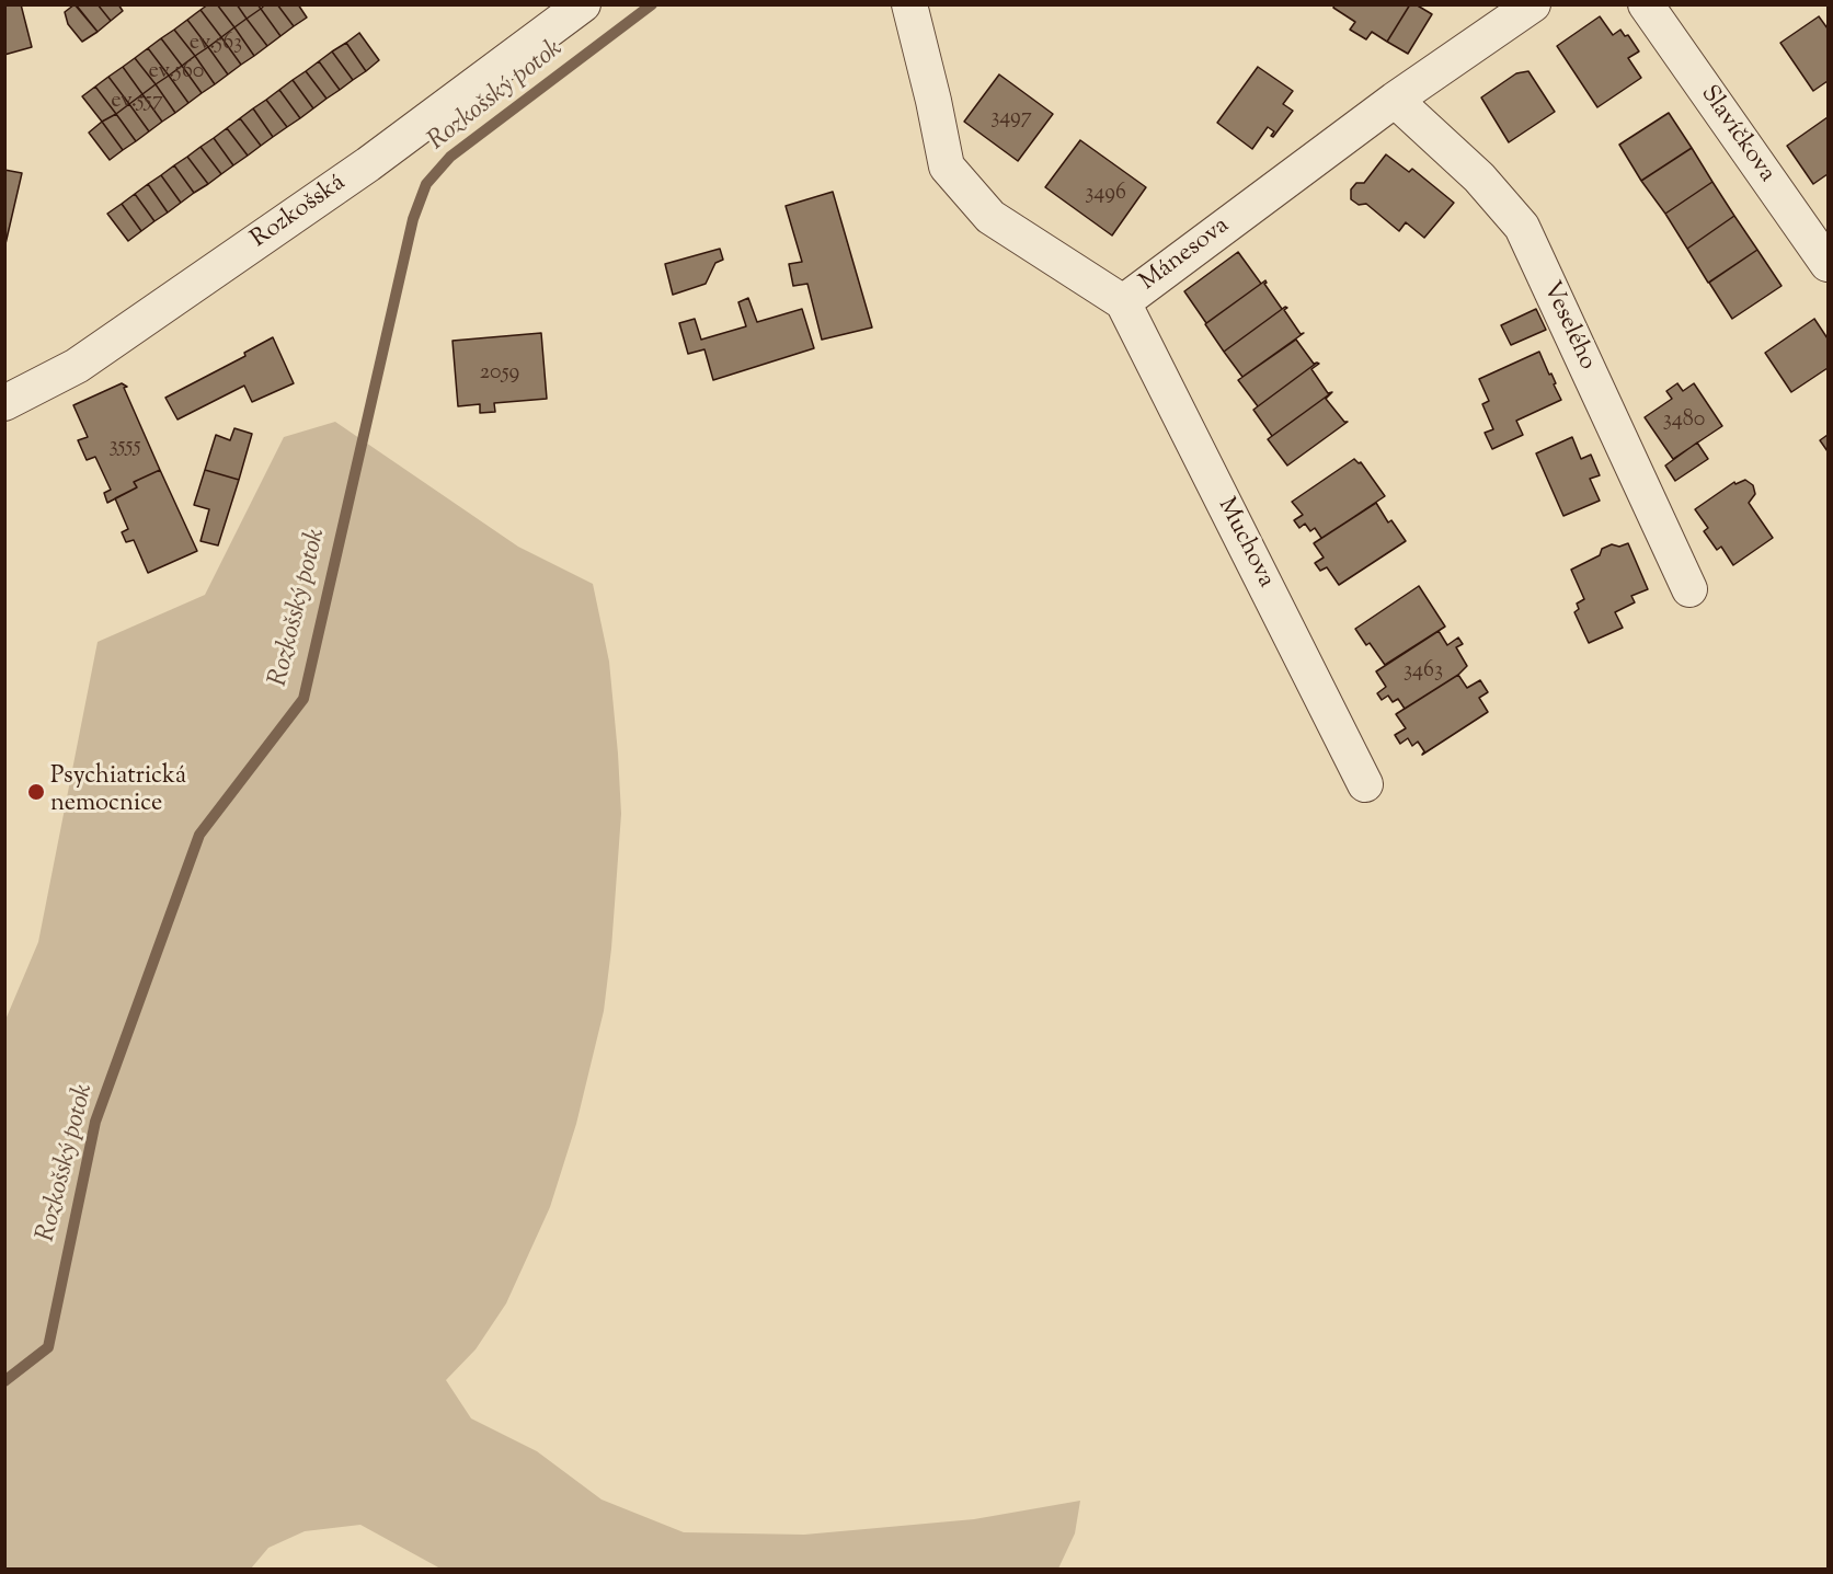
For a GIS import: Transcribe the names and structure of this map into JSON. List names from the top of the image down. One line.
{"streets":{"street":["Slavíčkova","Rozkošská","Mánesova","Veselého","Muchova"]},"crossings":[["Mánesova","Veselého"],["Mánesova","Muchova"]],"water":["Rozkošský potok"],"places":["Psychiatrická nemocnice"],"house_numbers":["ev.563","ev.560","ev.557","3497","3496","2059","3480","3555","3463"]}
